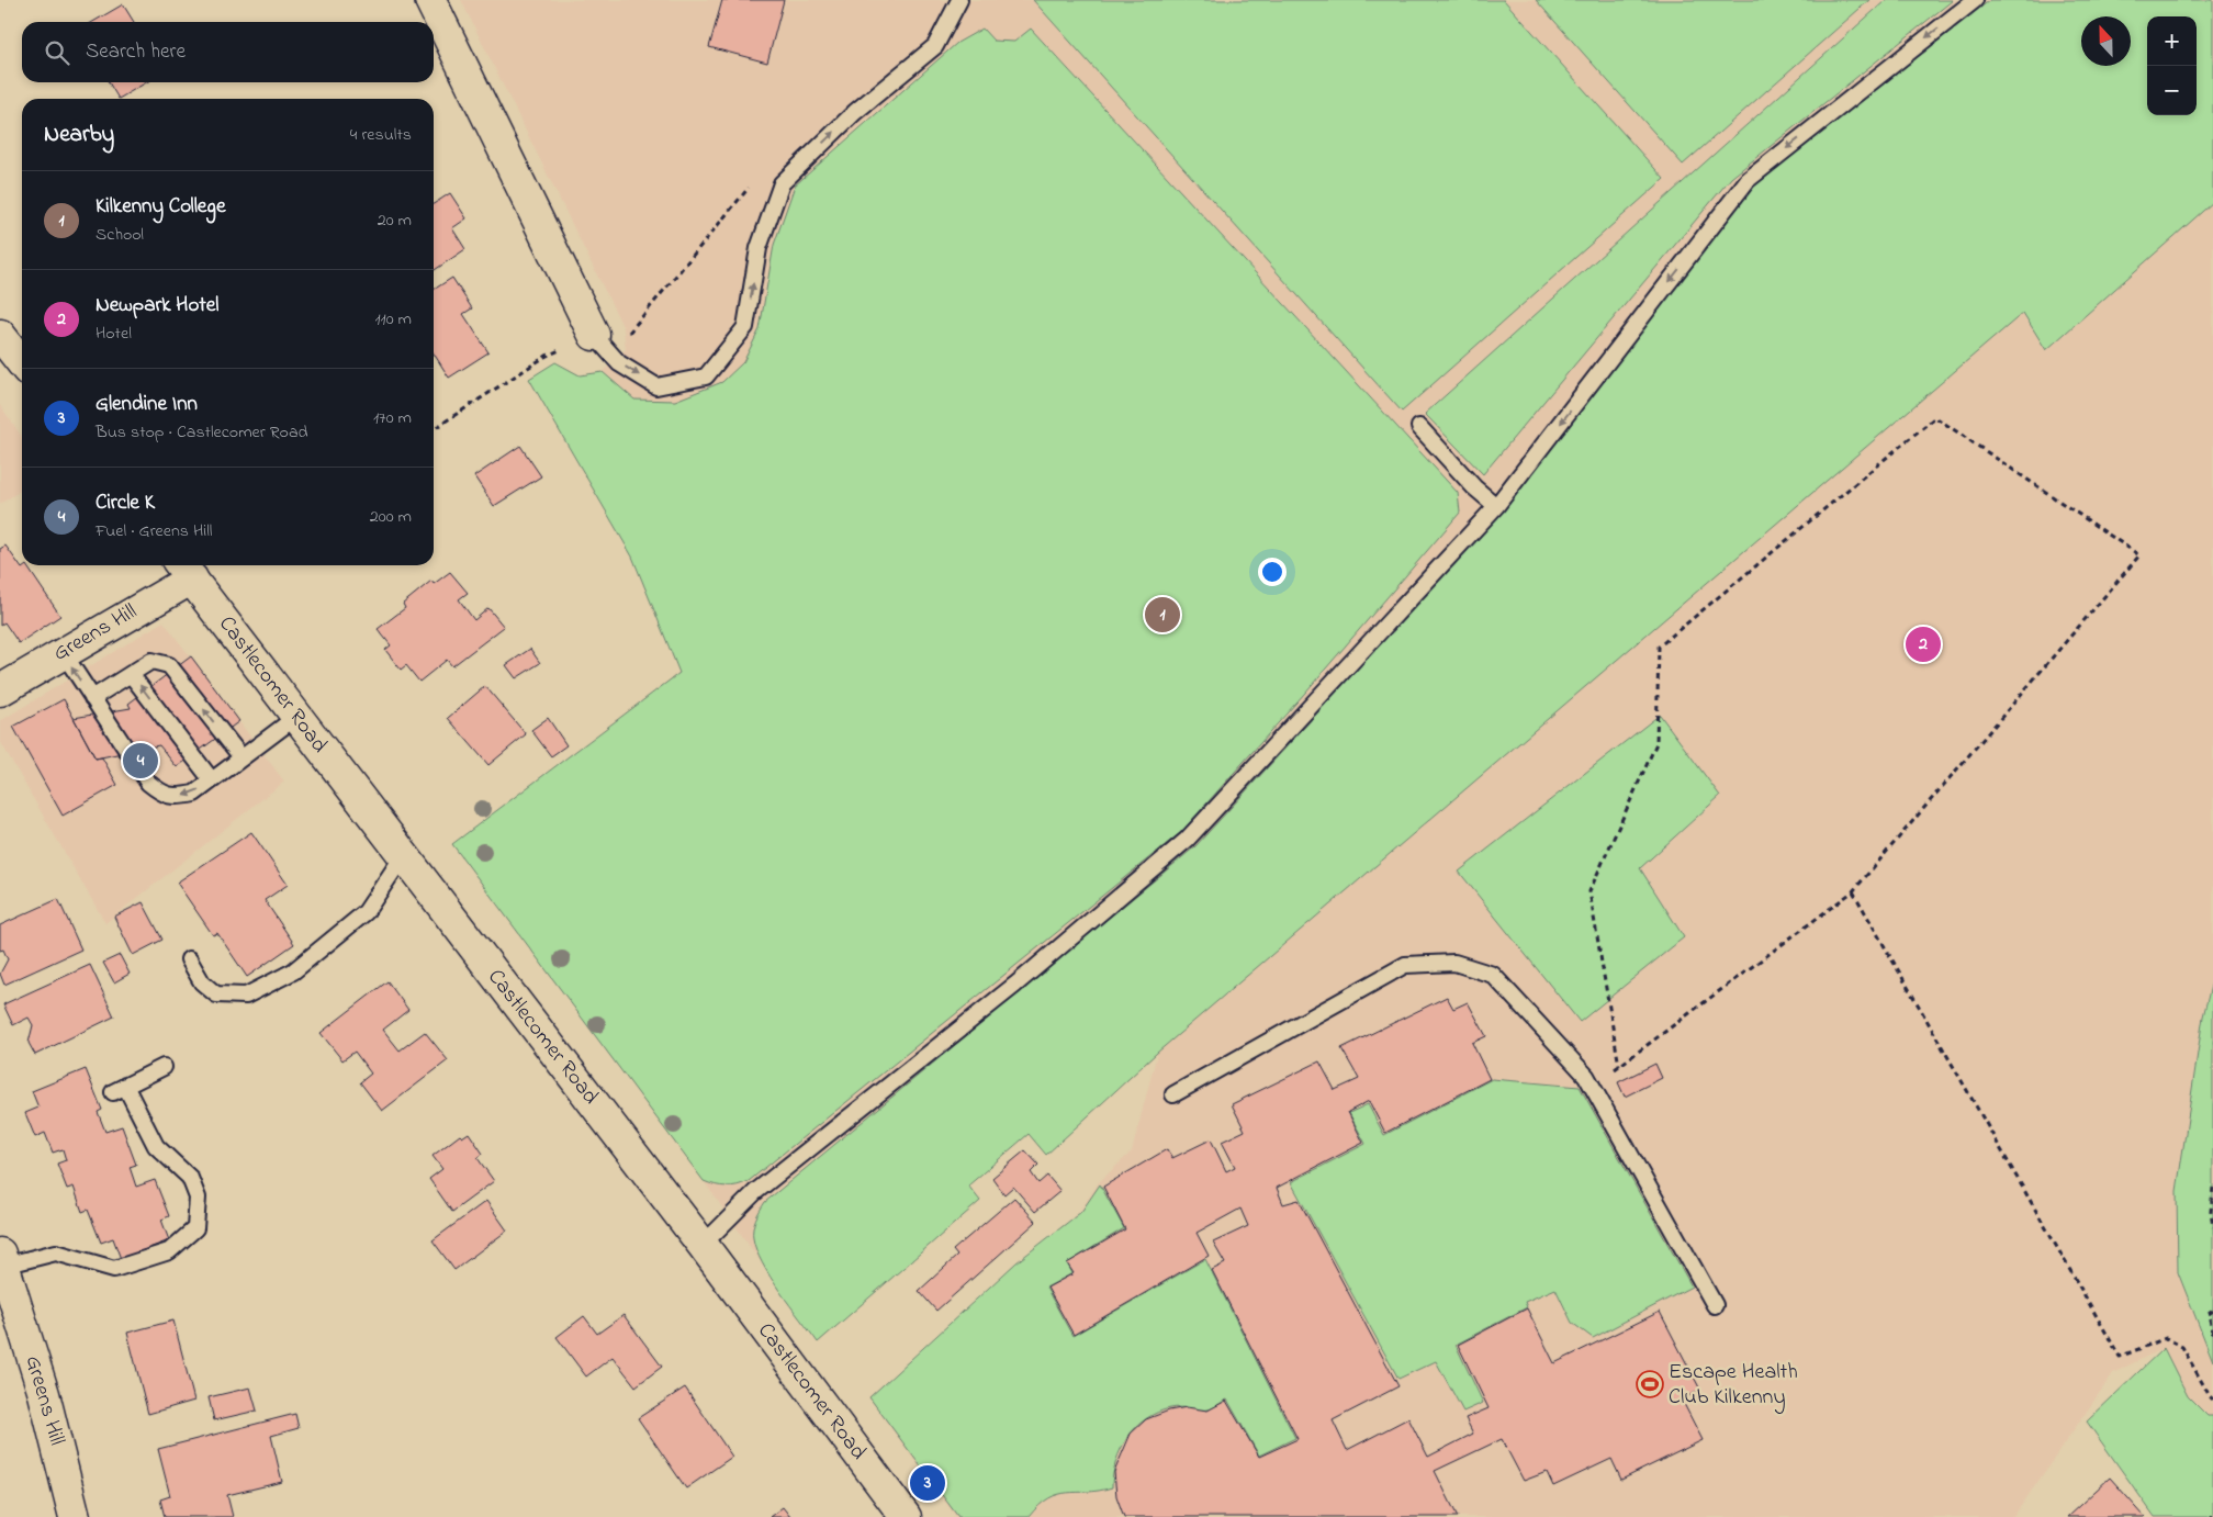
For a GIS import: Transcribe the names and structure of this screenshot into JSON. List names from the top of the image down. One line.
{"streets":{"main road":["Greens Hill","Castlecomer Road"]},"crossings":[["Greens Hill","Castlecomer Road"]],"places":{"sports":["Escape Health Club Kilkenny"]},"north":"top","page":{"map_buttons":["+","−"],"search":"Search here","heading":["Nearby","4 results"],"list":[{"mark":"1","name":"Kilkenny College","note":"School","value":"20 m"},{"mark":"2","name":"Newpark Hotel","note":"Hotel","value":"110 m"},{"mark":"3","name":"Glendine Inn","note":"Bus stop · Castlecomer Road","value":"170 m"},{"mark":"4","name":"Circle K","note":"Fuel · Greens Hill","value":"200 m"}],"pins":["1","2","4","3"]}}
